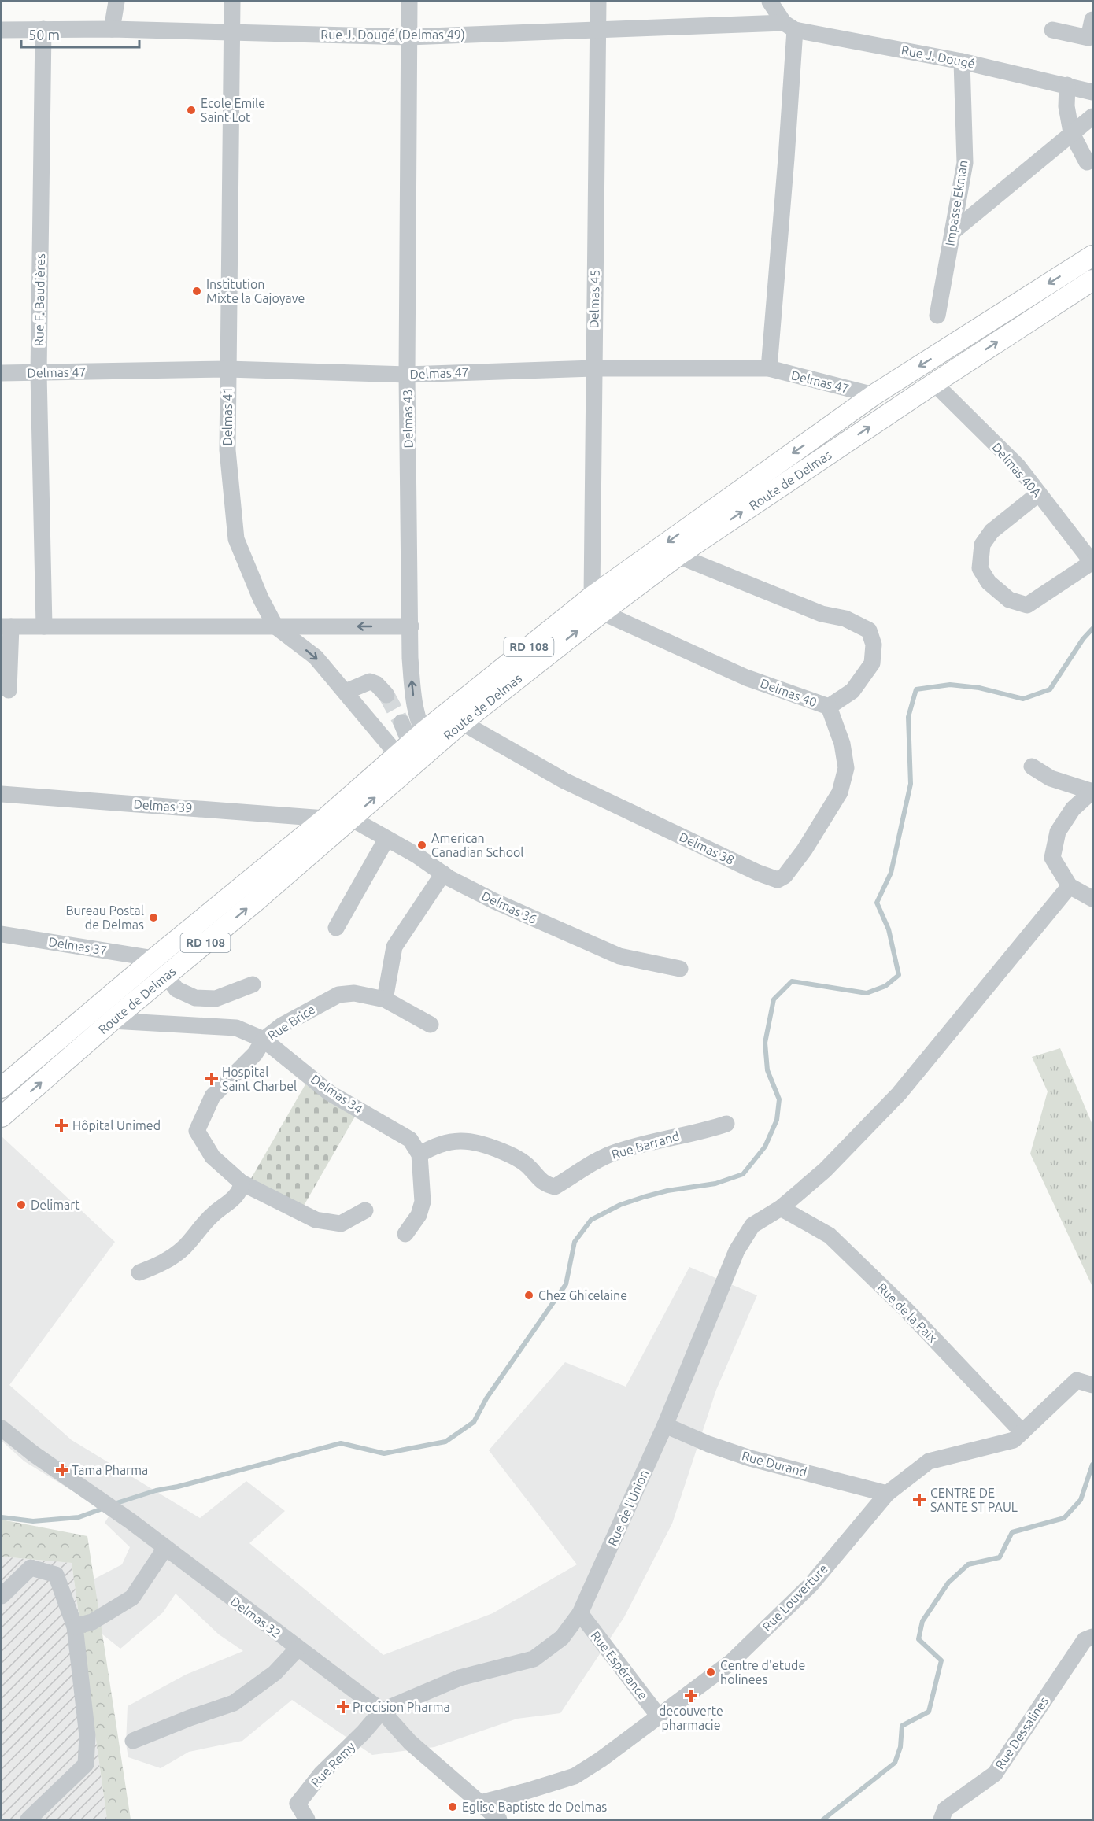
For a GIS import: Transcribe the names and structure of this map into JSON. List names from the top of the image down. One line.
{"streets":{"main road":["Route de Delmas","RD 108"],"street":["Rue J. Dougé (Delmas 49)","Rue J. Dougé","Impasse Ekman","Delmas 45","Rue F. Baudières","Delmas 47","Delmas 41","Delmas 43","Delmas 40A","Delmas 40","Delmas 39","Delmas 38","Delmas 36","Delmas 37","Rue Brice","Delmas 34","Rue Barrand","Rue de la Paix","Rue Durand","Rue de l'Union","Rue Louverture","Delmas 32","Rue Espérance","Rue Dessalines","Rue Remy"]},"crossings":[["Rue J. Dougé (Delmas 49)","Rue J. Dougé"],["Rue J. Dougé (Delmas 49)","Delmas 45"],["Rue J. Dougé (Delmas 49)","Rue F. Baudières"],["Rue J. Dougé (Delmas 49)","Delmas 41"],["Rue J. Dougé (Delmas 49)","Delmas 43"],["Rue J. Dougé","Impasse Ekman"],["Delmas 45","Delmas 47"],["Delmas 45","Route de Delmas"],["Delmas 45","Delmas 40"],["Rue F. Baudières","Delmas 47"],["Delmas 47","Delmas 41"],["Delmas 47","Delmas 43"],["Delmas 47","Route de Delmas"],["Delmas 41","Delmas 43"],["Delmas 41","Route de Delmas"],["Delmas 43","Route de Delmas"],["Delmas 40A","Route de Delmas"],["Route de Delmas","Delmas 40"],["Route de Delmas","Delmas 39"],["Route de Delmas","Delmas 38"],["Route de Delmas","Delmas 36"],["Route de Delmas","Delmas 37"],["Route de Delmas","Delmas 34"],["Delmas 40","Delmas 38"],["Delmas 39","Delmas 36"],["Rue Brice","Delmas 34"],["Delmas 34","Rue Barrand"],["Rue de la Paix","Rue de l'Union"],["Rue de la Paix","Rue Louverture"],["Rue Durand","Rue de l'Union"],["Rue Durand","Rue Louverture"],["Rue de l'Union","Delmas 32"],["Rue de l'Union","Rue Espérance"],["Rue de l'Union","Rue Remy"],["Rue Louverture","Delmas 32"],["Rue Louverture","Rue Espérance"],["Delmas 32","Rue Remy"]],"places":{"other":["Ecole Emile Saint Lot","Institution Mixte la Gajoyave","American Canadian School","Bureau Postal de Delmas","Delimart","Chez Ghicelaine","Centre d'etude holinees","Eglise Baptiste de Delmas"],"health":["Hospital Saint Charbel","Hôpital Unimed","Tama Pharma","CENTRE DE SANTE ST PAUL","decouverte pharmacie","Precision Pharma"]},"scale_bar":"50 m"}
